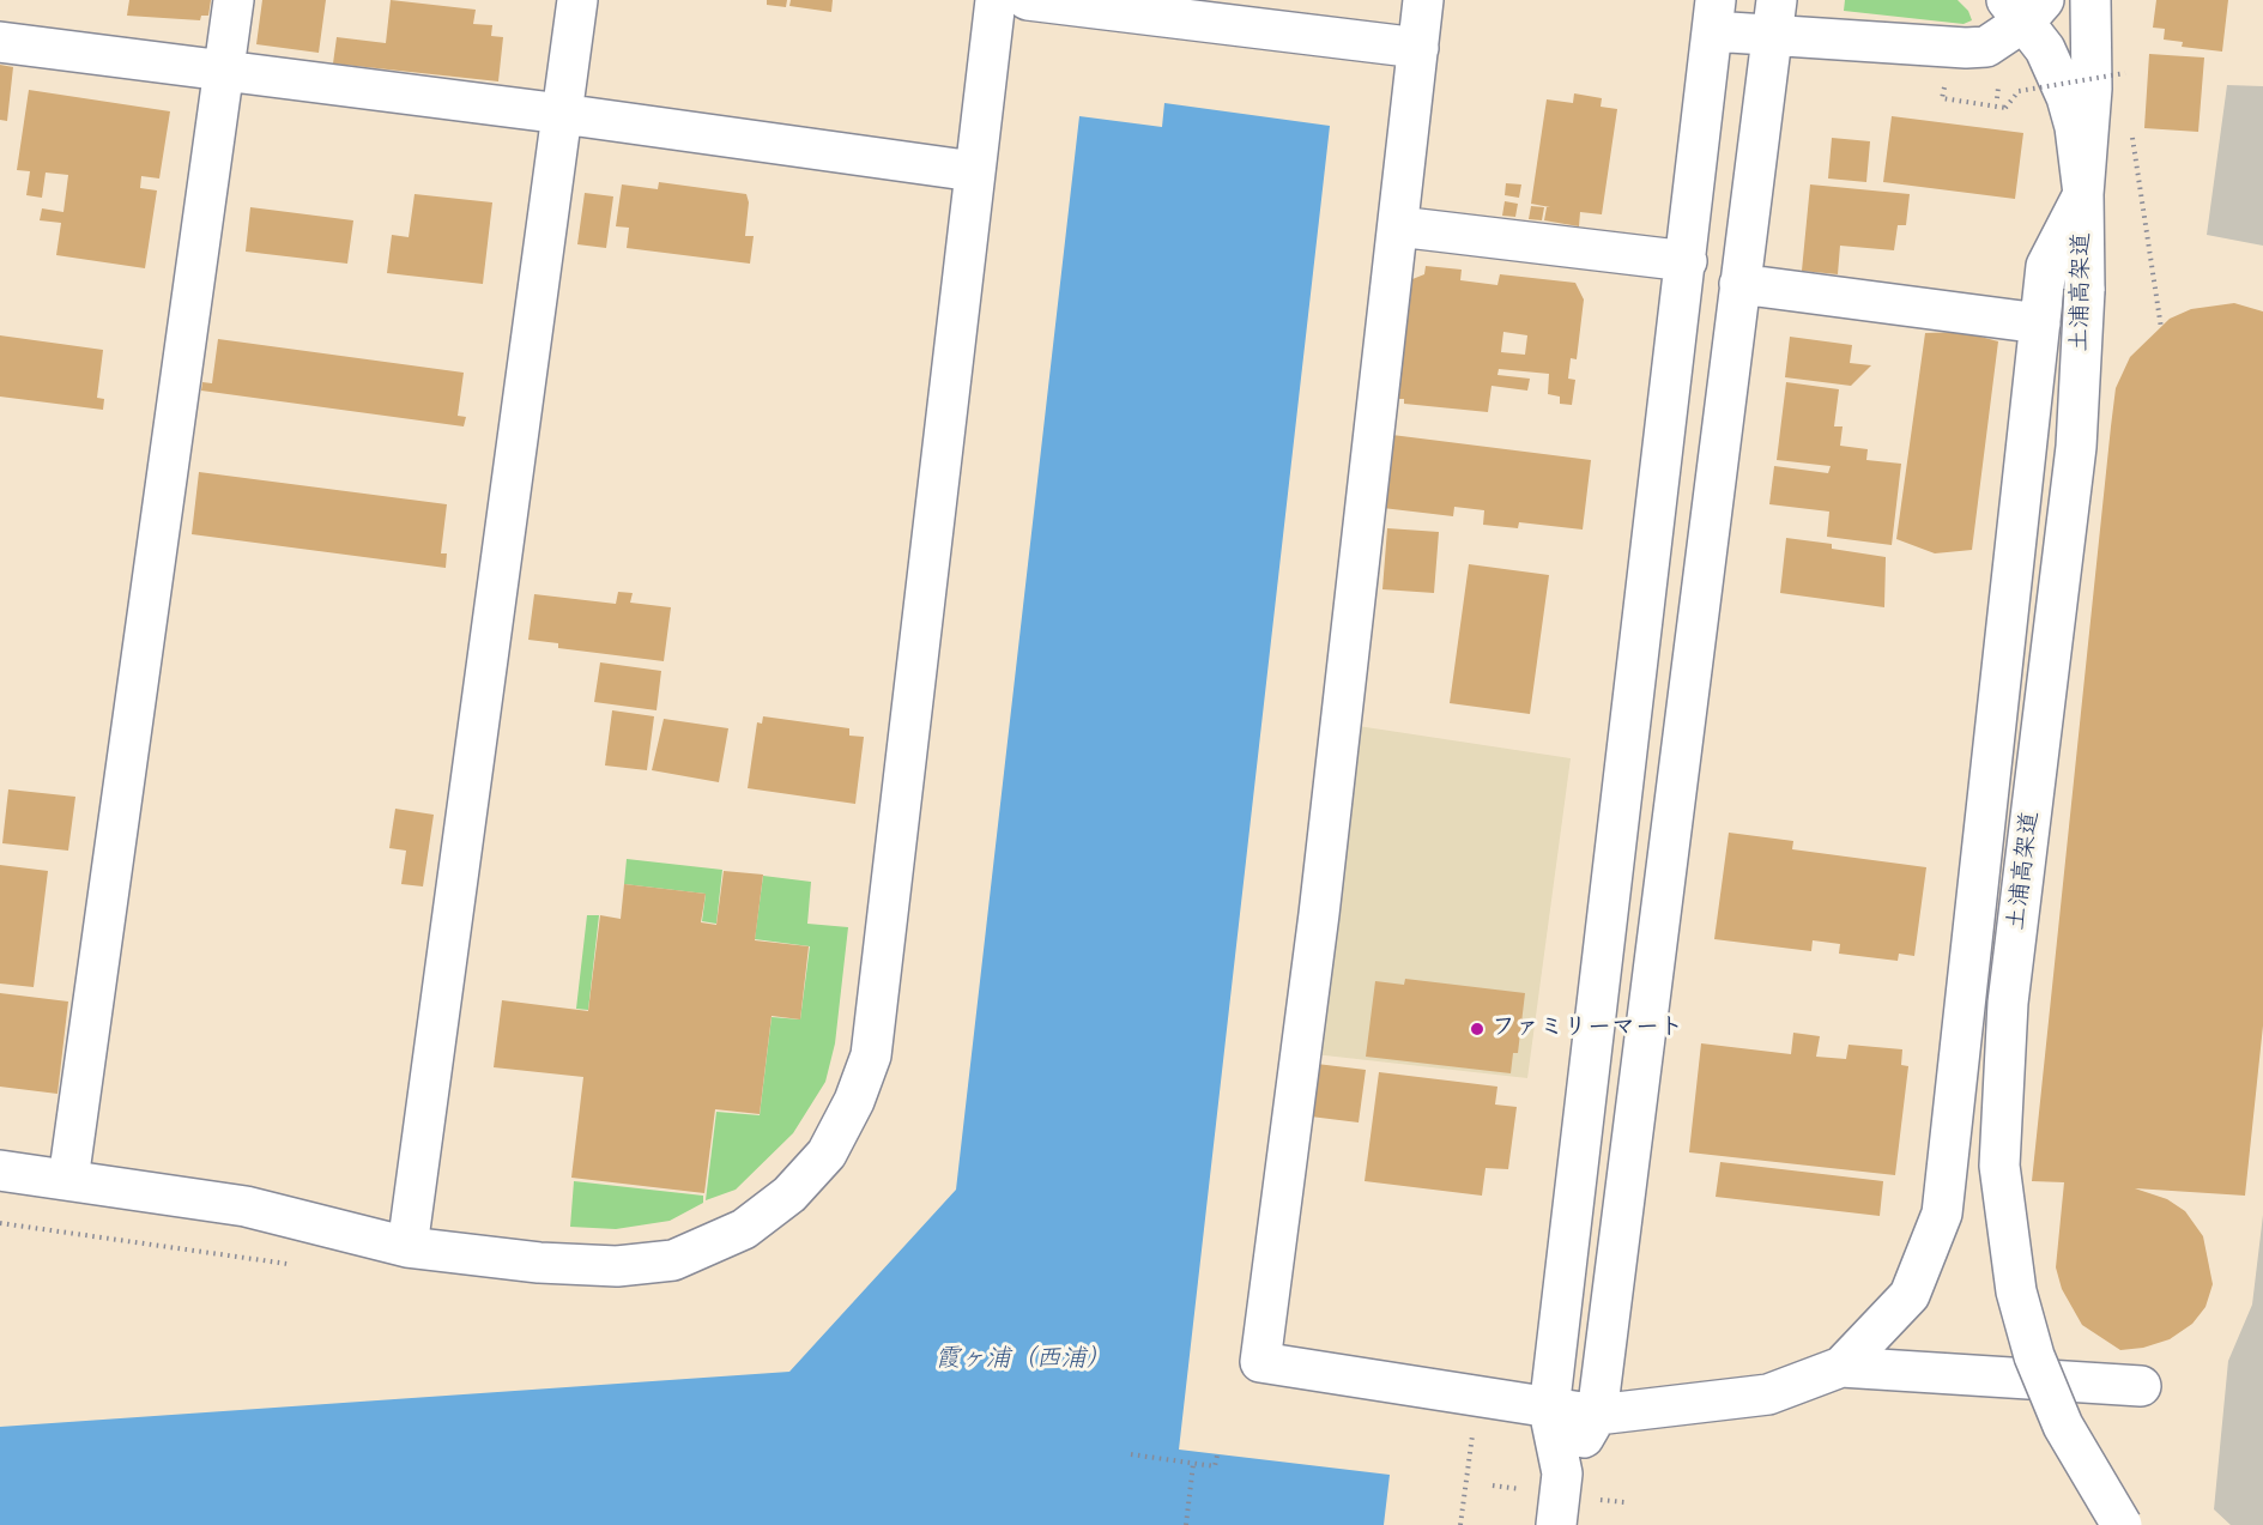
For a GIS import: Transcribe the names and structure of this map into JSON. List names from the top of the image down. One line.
{"streets":{"street":["土浦高架道"]},"water":["霞ヶ浦（西浦）"],"places":["ファミリーマート"]}
